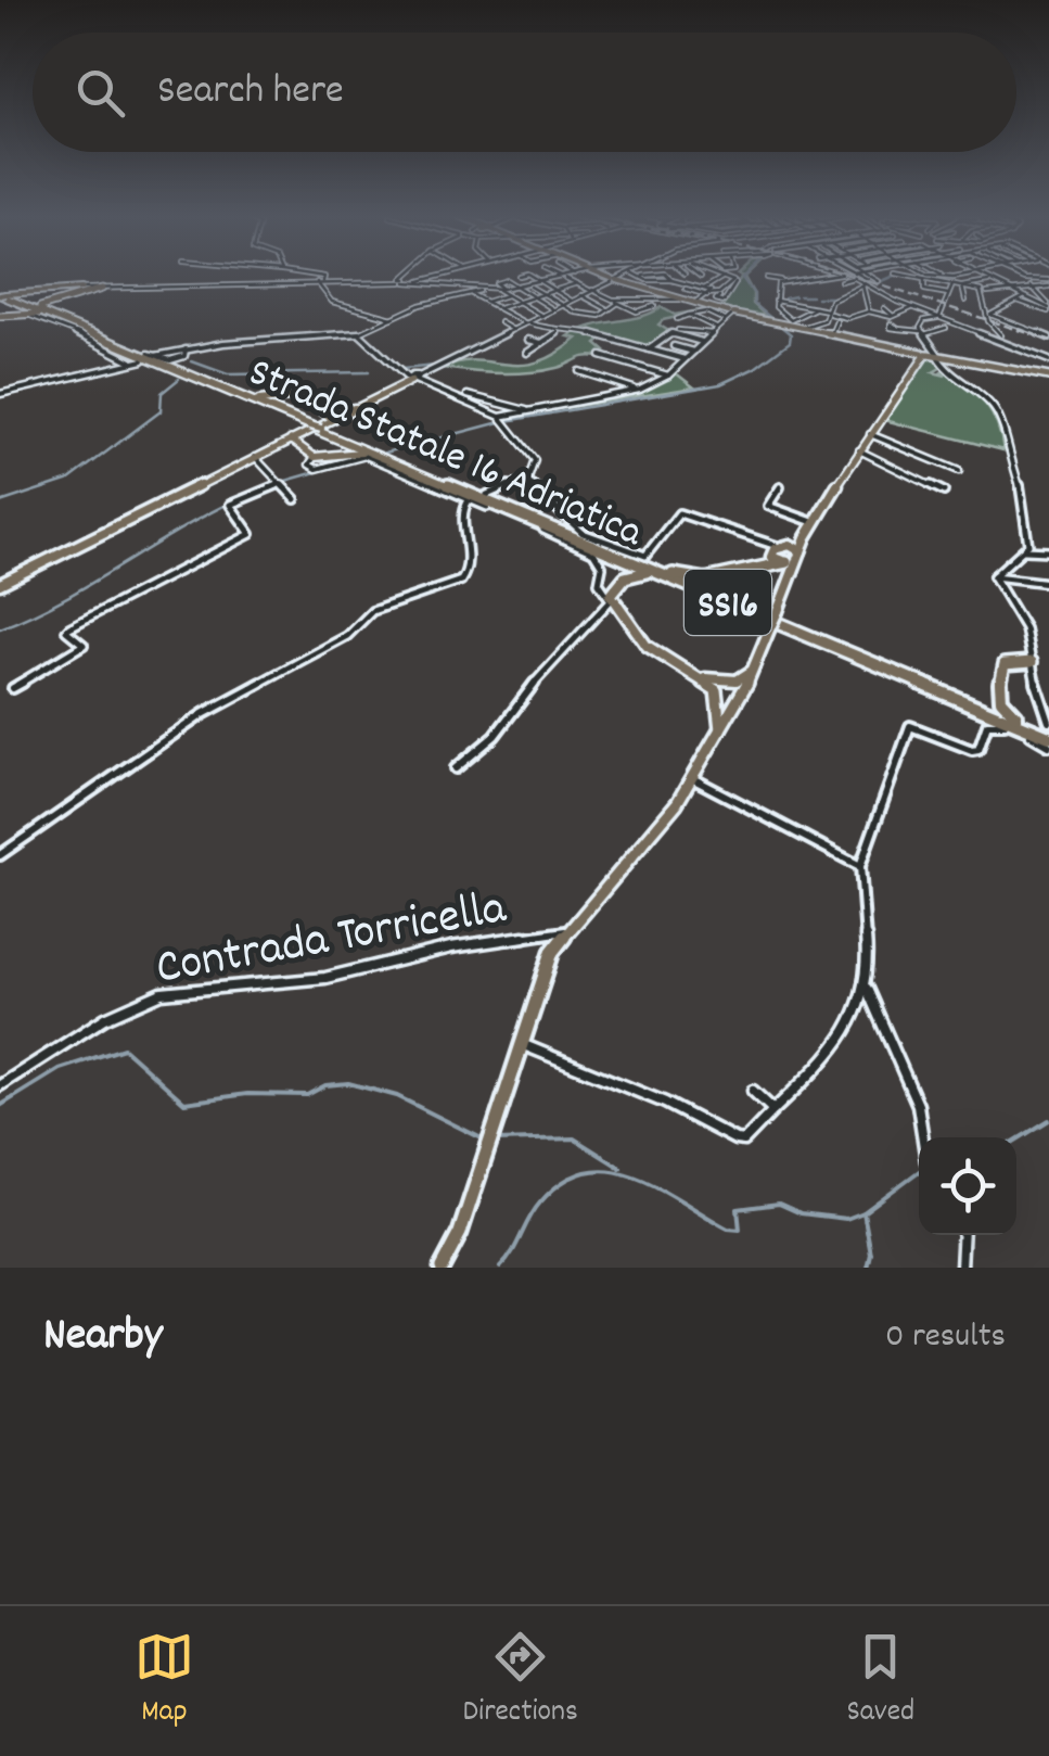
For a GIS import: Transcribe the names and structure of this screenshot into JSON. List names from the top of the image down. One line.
{"streets":{"highway":["Strada Statale 16 Adriatica","SS16"],"street":["Contrada Torricella"]},"page":{"search":"Search here","heading":["Nearby","0 results"],"nav":["Map","Directions","Saved"]}}
